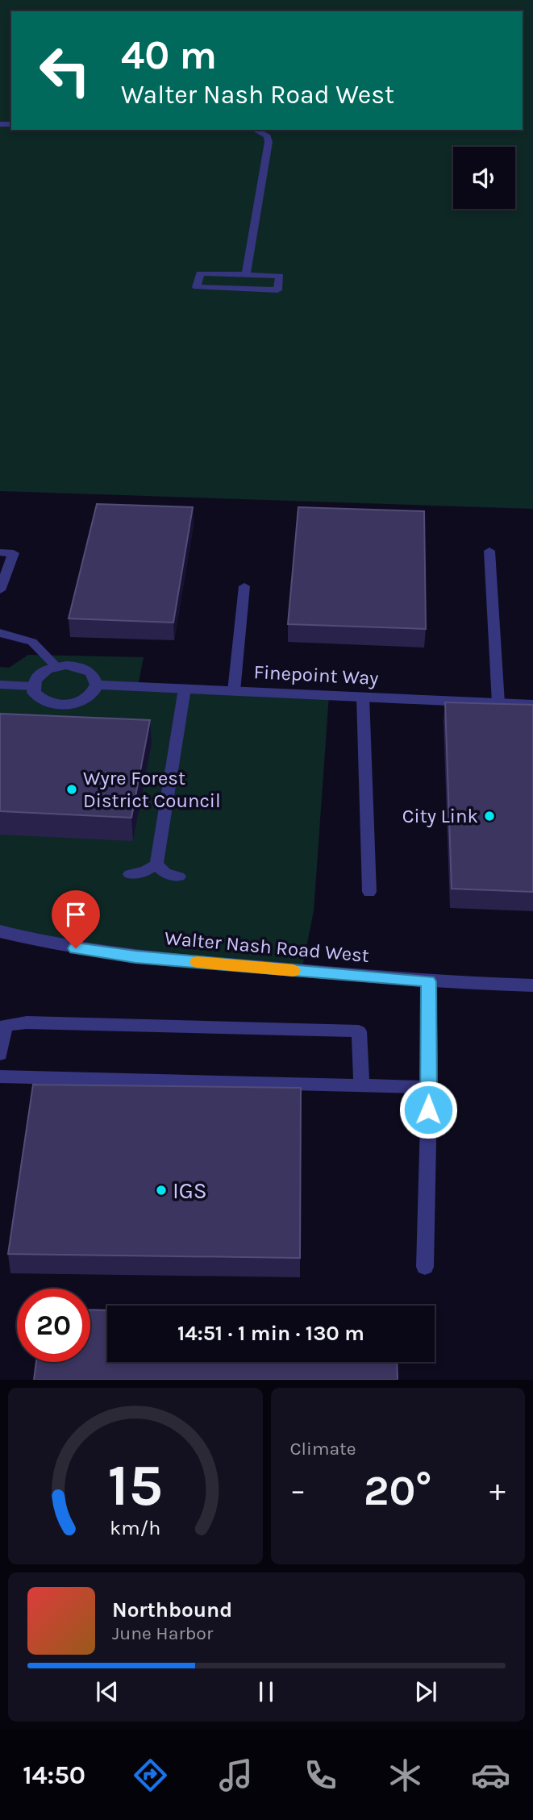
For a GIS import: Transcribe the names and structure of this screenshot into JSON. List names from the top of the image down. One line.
{"streets":{"street":["Finepoint Way","Walter Nash Road West"]},"places":["Wyre Forest District Council","City Link","IGS"],"page":{"turn":["40 m","Walter Nash Road West"],"limit":"20","trip":"14:51 · 1 min · 130 m","tile":"Climate","heat":["−","20°","+"],"song":["Northbound","June Harbor"],"tabs":"14:50","gauge":["15","km/h"]}}
